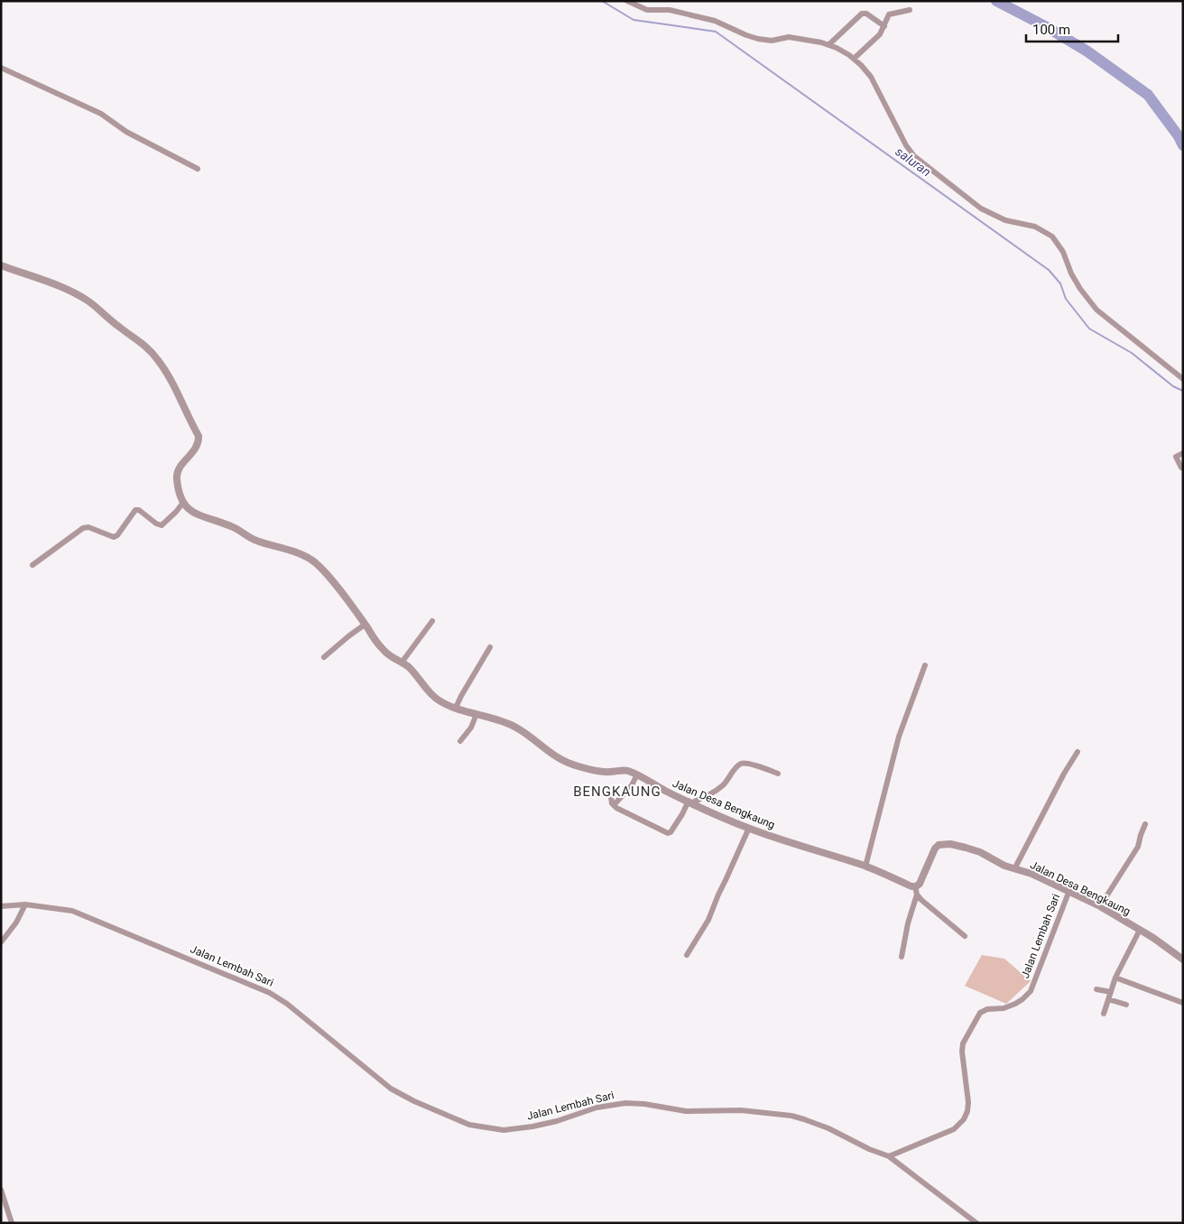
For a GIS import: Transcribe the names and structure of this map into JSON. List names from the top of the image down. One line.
{"streets":{"street":["Jalan Desa Bengkaung","Jalan Lembah Sari"]},"crossings":[["Jalan Desa Bengkaung","Jalan Lembah Sari"]],"districts":["BENGKAUNG"],"water":["saluran"],"scale_bar":"100 m"}
